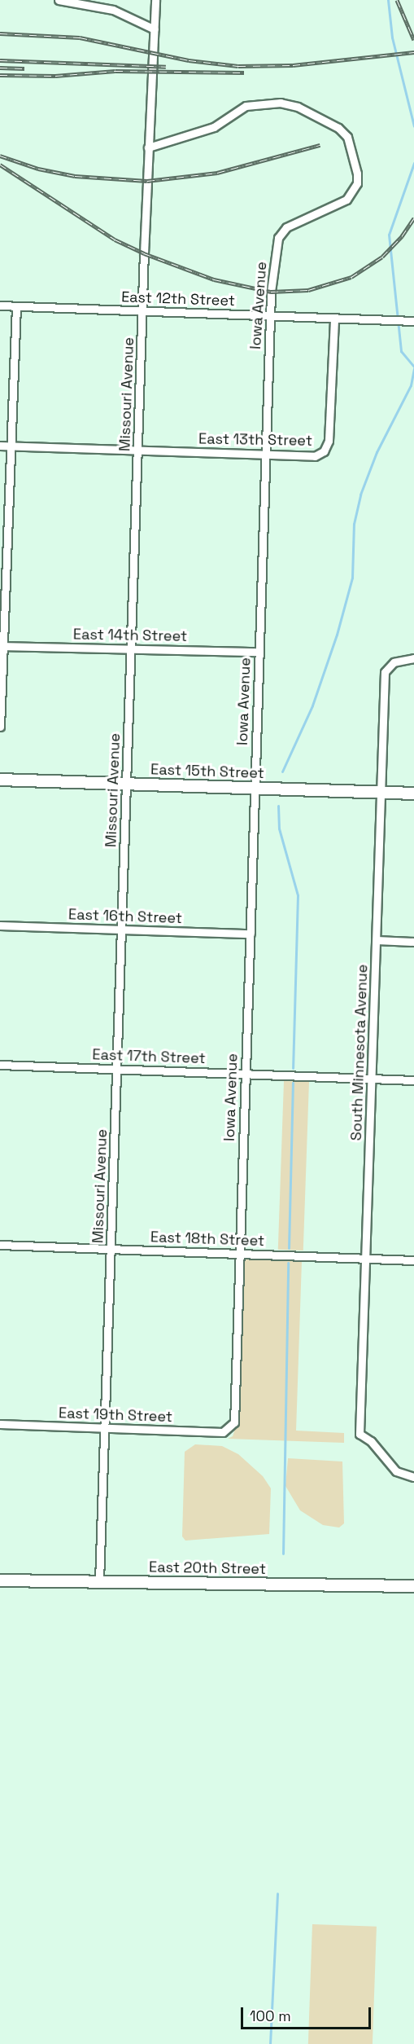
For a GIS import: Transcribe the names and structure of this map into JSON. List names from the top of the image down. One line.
{"streets":{"main road":["East 15th Street","East 20th Street"],"street":["East 12th Street","Iowa Avenue","Missouri Avenue","East 13th Street","East 14th Street","East 16th Street","South Minnesota Avenue","East 17th Street","East 18th Street","East 19th Street"]},"crossings":[["East 12th Street","Iowa Avenue"],["East 12th Street","Missouri Avenue"],["East 12th Street","East 13th Street"],["Iowa Avenue","Missouri Avenue"],["Iowa Avenue","East 13th Street"],["Iowa Avenue","East 14th Street"],["Iowa Avenue","East 15th Street"],["Iowa Avenue","East 16th Street"],["Iowa Avenue","East 17th Street"],["Iowa Avenue","East 18th Street"],["Iowa Avenue","East 19th Street"],["Missouri Avenue","East 13th Street"],["Missouri Avenue","East 14th Street"],["Missouri Avenue","East 15th Street"],["Missouri Avenue","East 16th Street"],["Missouri Avenue","East 17th Street"],["Missouri Avenue","East 18th Street"],["Missouri Avenue","East 19th Street"],["Missouri Avenue","East 20th Street"],["East 15th Street","South Minnesota Avenue"],["South Minnesota Avenue","East 17th Street"],["South Minnesota Avenue","East 18th Street"]],"scale_bar":"100 m"}
